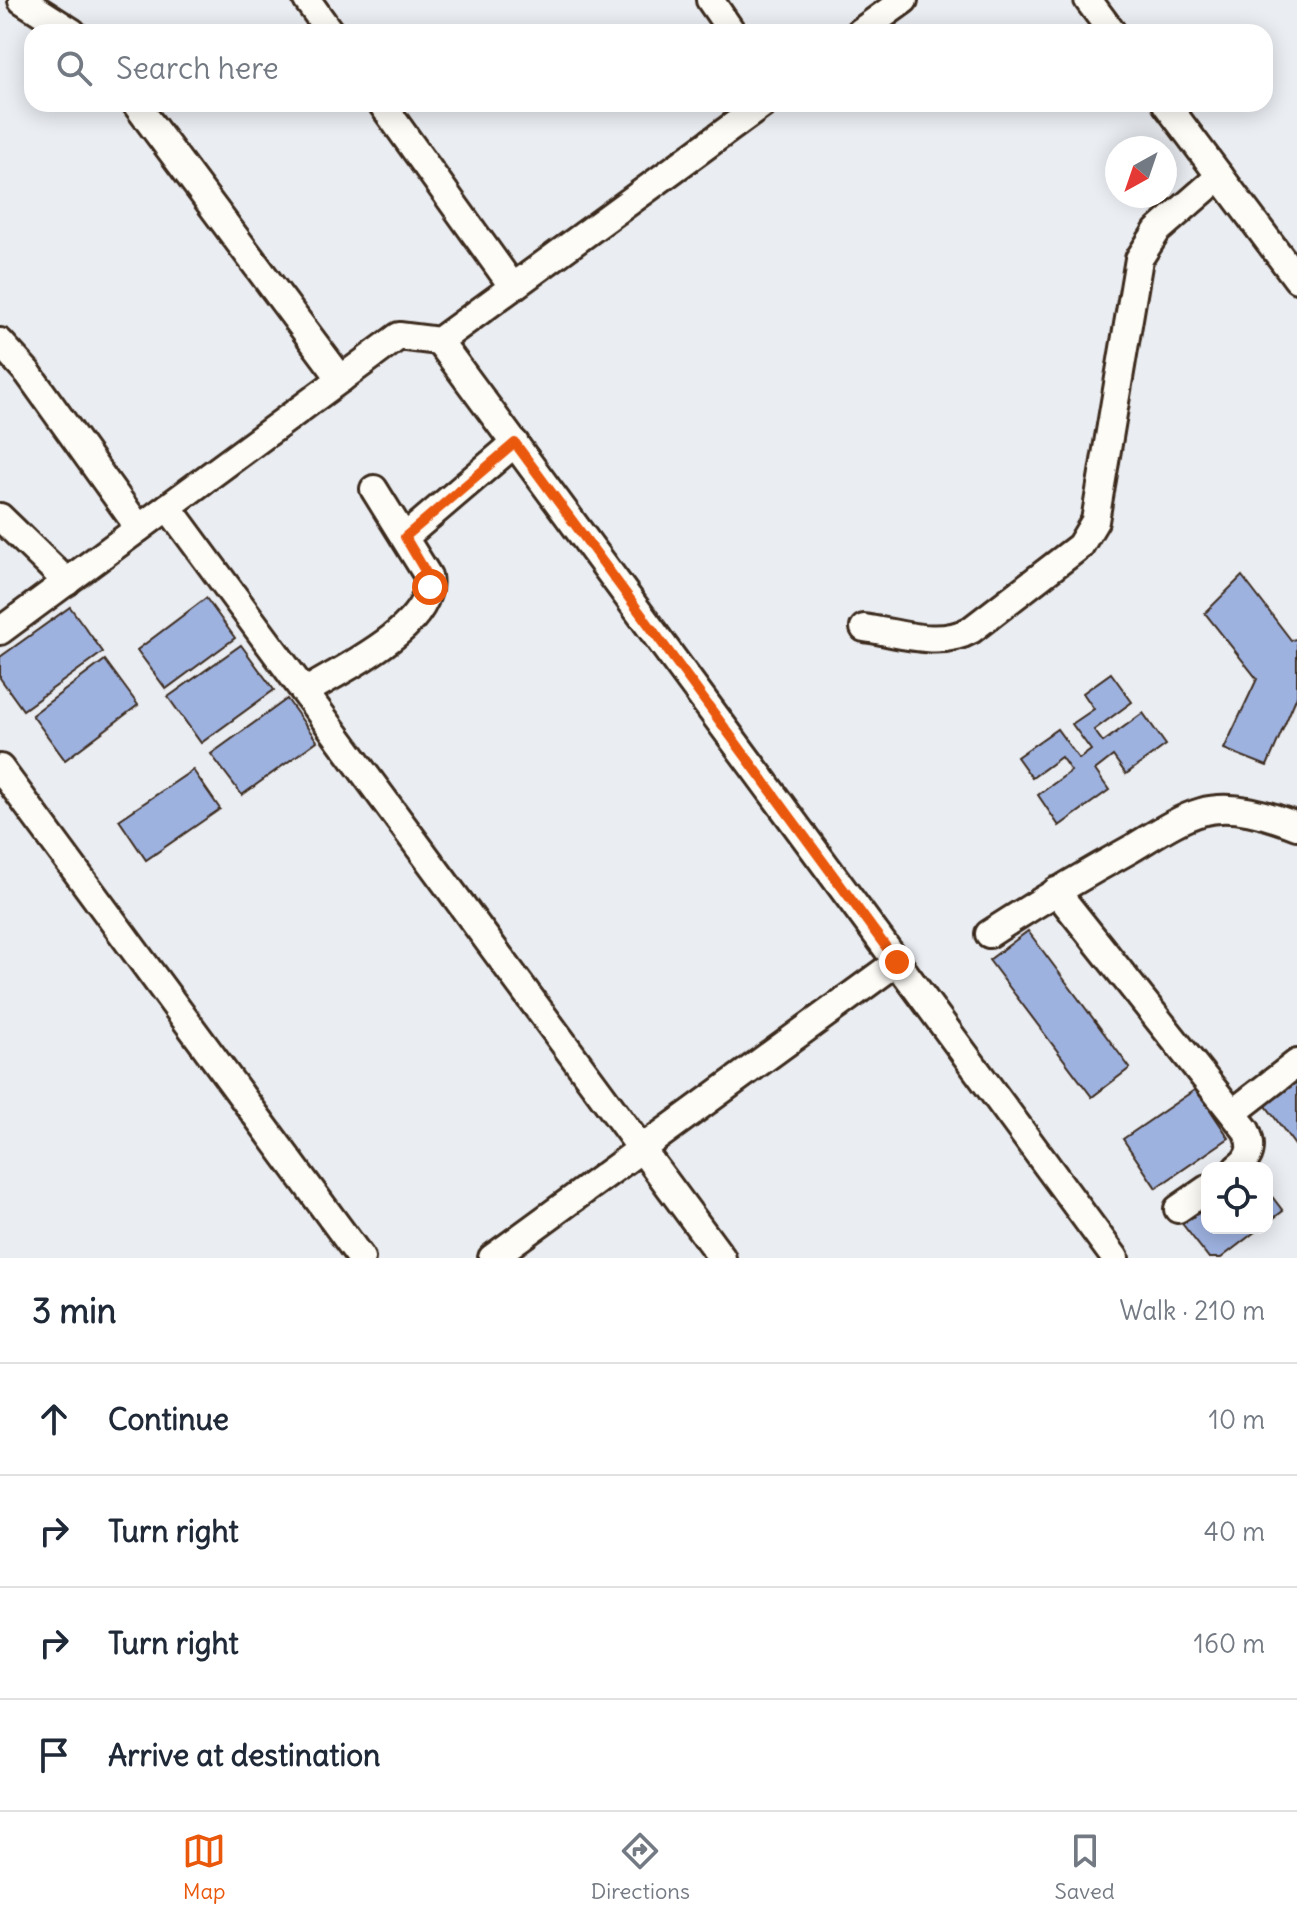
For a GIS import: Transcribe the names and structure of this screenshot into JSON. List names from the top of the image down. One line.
{"north":"bottom left","page":{"search":"Search here","heading":["3 min","Walk · 210 m"],"list":[["Continue","10 m"],["Turn right","40 m"],["Turn right","160 m"],"Arrive at destination"],"nav":["Map","Directions","Saved"]}}
